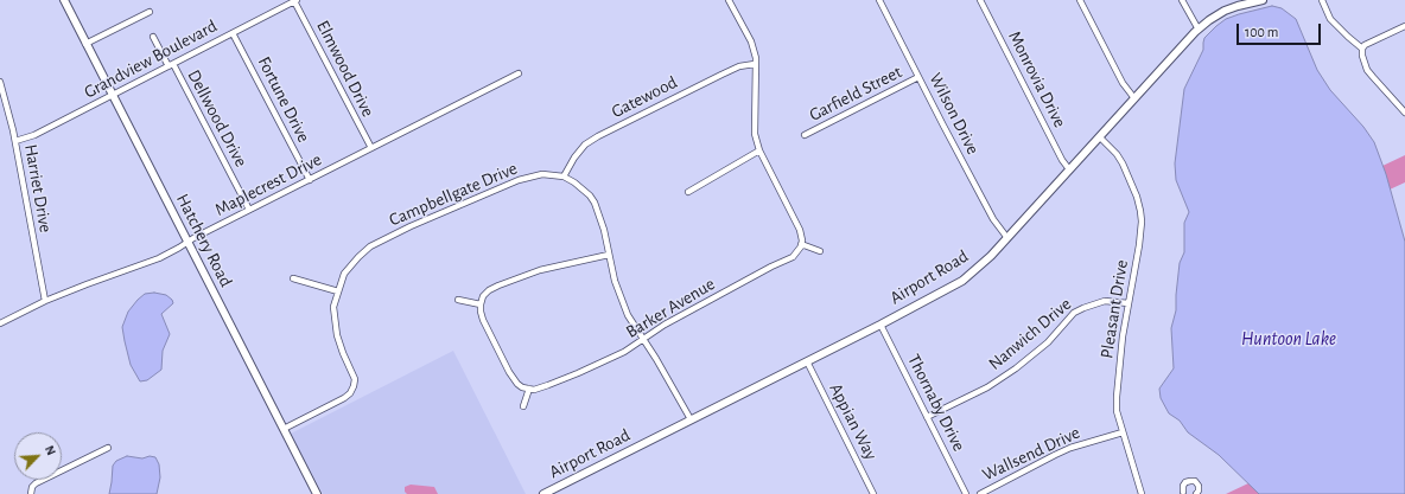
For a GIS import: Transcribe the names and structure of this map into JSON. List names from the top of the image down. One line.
{"streets":{"street":["Grandview Boulevard","Elmwood Drive","Monrovia Drive","Garfield Street","Gatewood","Fortune Drive","Wilson Drive","Dellwood Drive","Maplecrest Drive","Harriet Drive","Campbellgate Drive","Hatchery Road","Airport Road","Barker Avenue","Pleasant Drive","Nanwich Drive","Thornaby Drive","Appian Way","Wallsend Drive"]},"crossings":[["Grandview Boulevard","Elmwood Drive"],["Grandview Boulevard","Fortune Drive"],["Grandview Boulevard","Dellwood Drive"],["Grandview Boulevard","Harriet Drive"],["Grandview Boulevard","Hatchery Road"],["Elmwood Drive","Maplecrest Drive"],["Monrovia Drive","Airport Road"],["Garfield Street","Wilson Drive"],["Gatewood","Campbellgate Drive"],["Fortune Drive","Maplecrest Drive"],["Wilson Drive","Airport Road"],["Dellwood Drive","Maplecrest Drive"],["Maplecrest Drive","Harriet Drive"],["Maplecrest Drive","Hatchery Road"],["Campbellgate Drive","Hatchery Road"],["Airport Road","Pleasant Drive"],["Airport Road","Thornaby Drive"],["Airport Road","Appian Way"],["Pleasant Drive","Nanwich Drive"],["Pleasant Drive","Wallsend Drive"],["Nanwich Drive","Thornaby Drive"]],"water":["Huntoon Lake"],"scale_bar":"100 m","north":"top right"}
